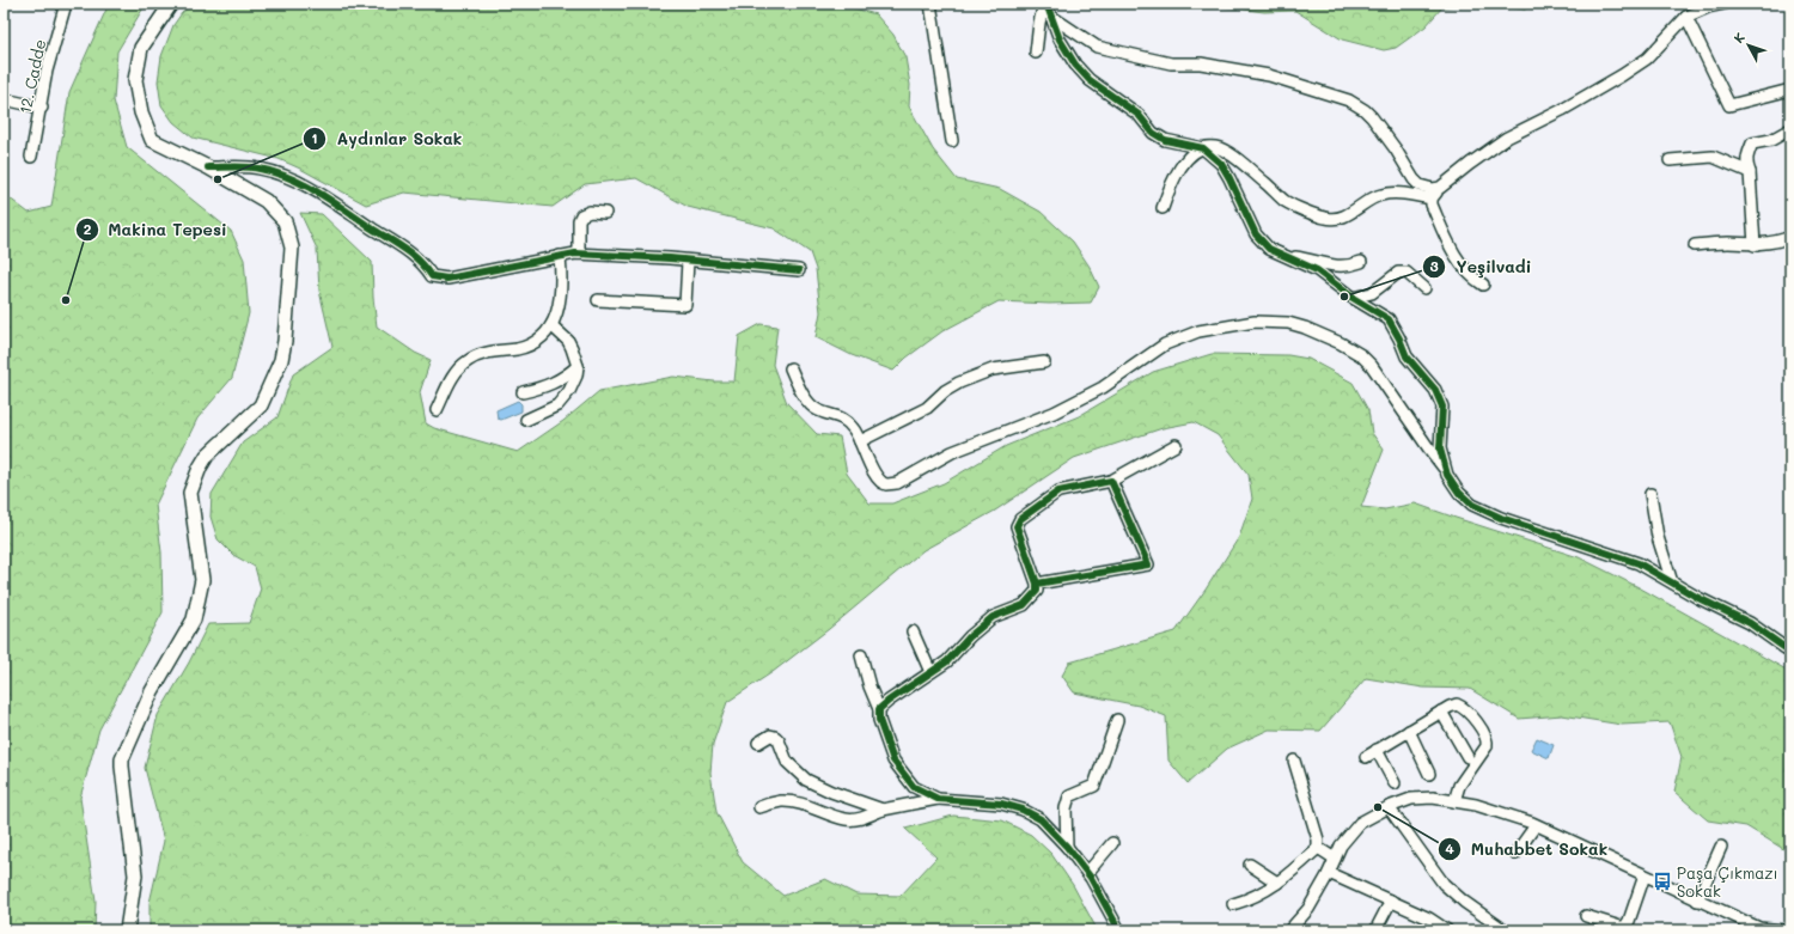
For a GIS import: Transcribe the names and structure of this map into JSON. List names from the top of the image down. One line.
{"streets":{"street":["12. Cadde"]},"places":{"other":["Aydınlar Sokak","Yeşilvadi","Makina Tepesi","Muhabbet Sokak"],"bus stop":["Paşa Çıkmazı Sokak"]},"north":"top left"}
